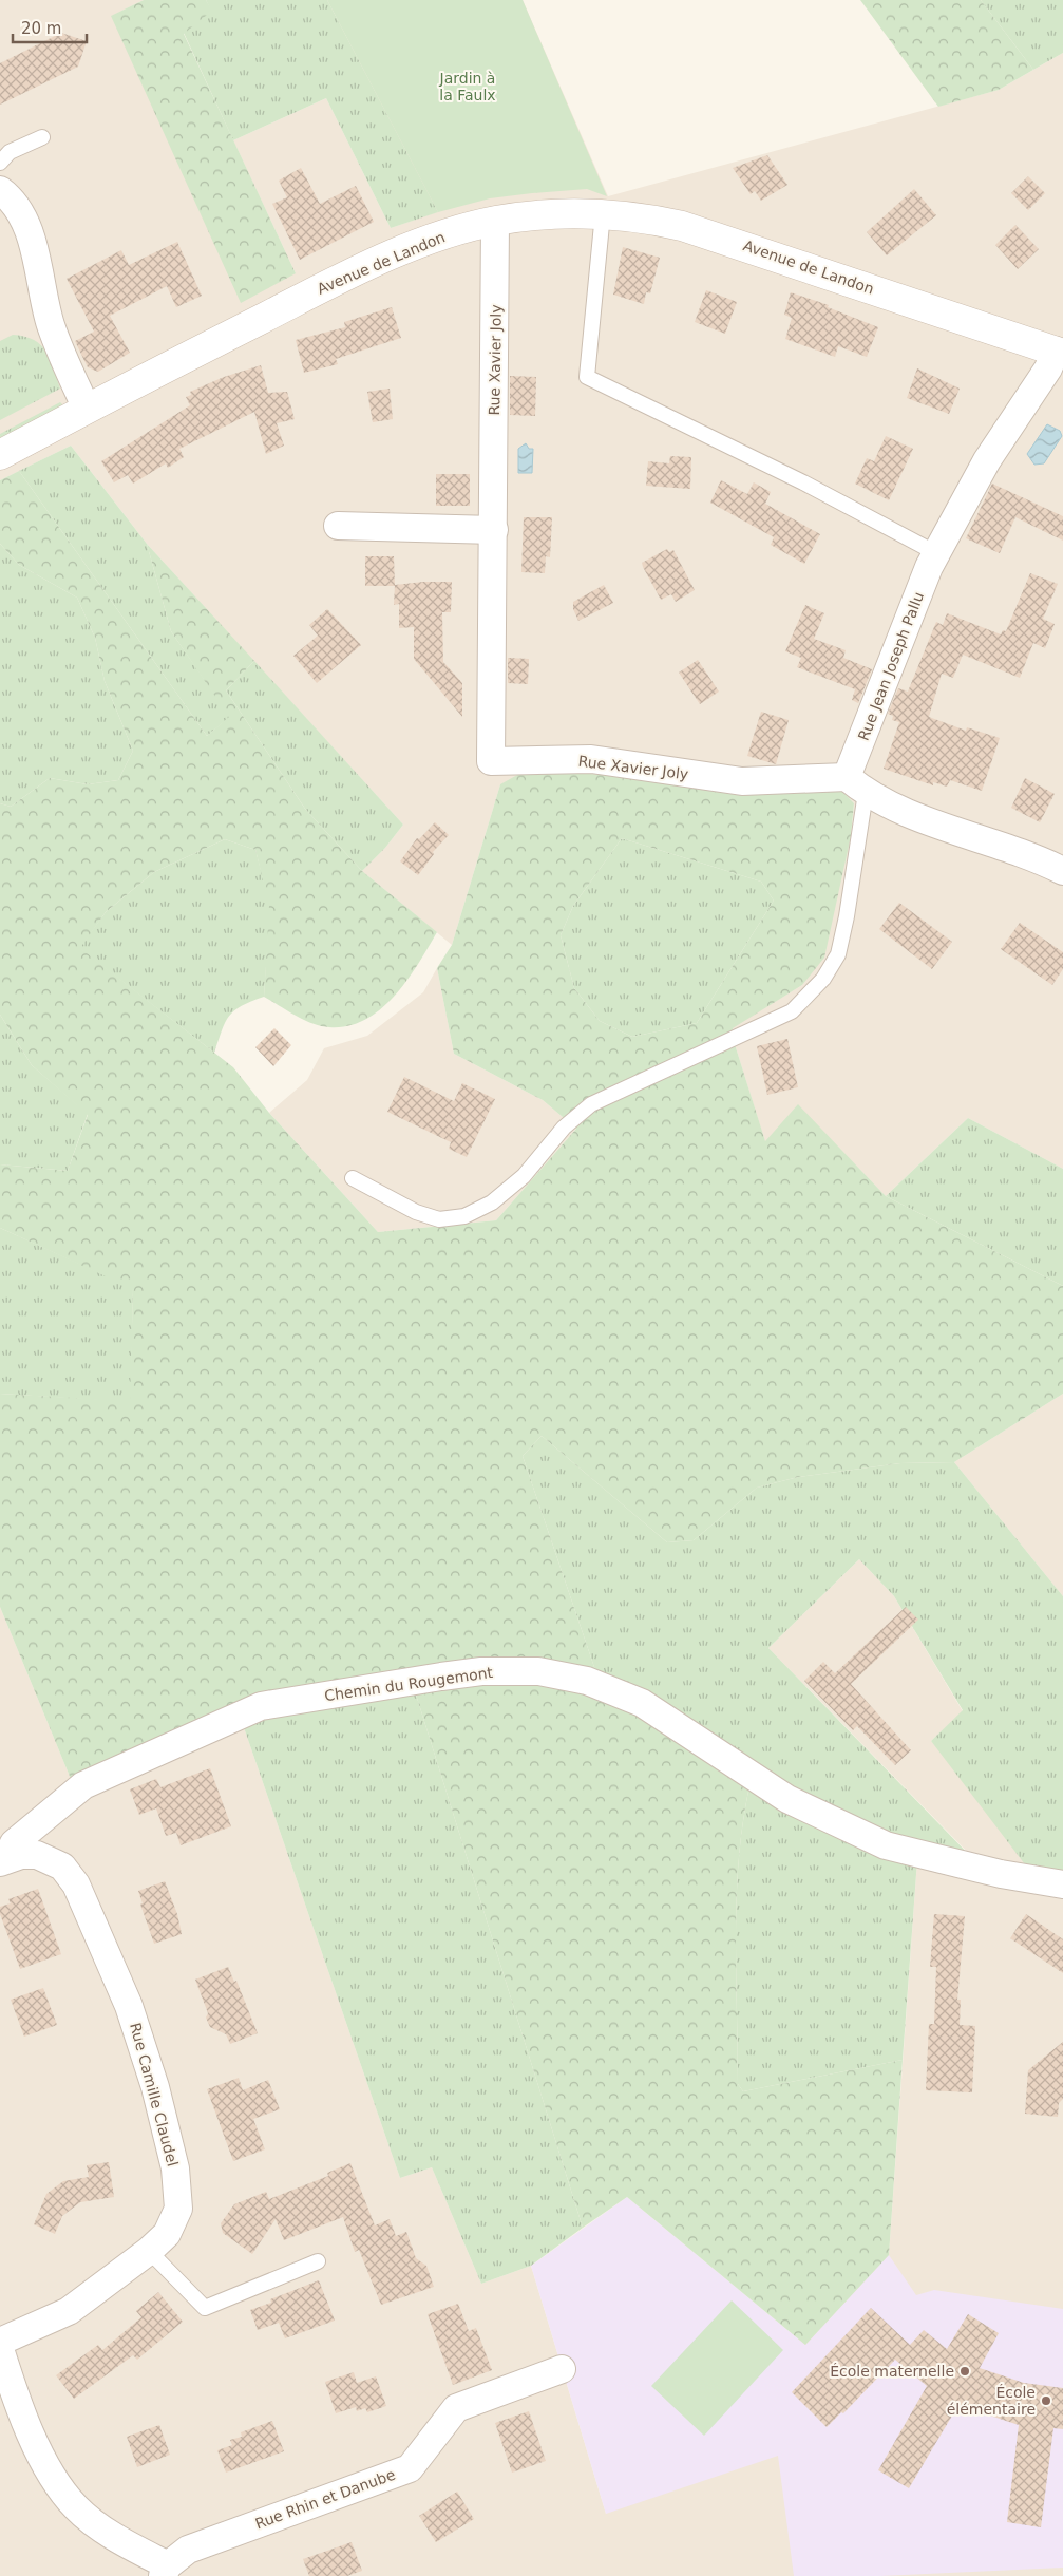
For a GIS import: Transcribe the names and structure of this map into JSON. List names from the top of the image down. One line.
{"streets":{"street":["Avenue de Landon","Rue Xavier Joly","Rue Jean Joseph Pallu","Chemin du Rougemont","Rue Camille Claudel","Rue Rhin et Danube"]},"crossings":[["Avenue de Landon","Rue Xavier Joly"],["Avenue de Landon","Rue Jean Joseph Pallu"],["Rue Xavier Joly","Rue Jean Joseph Pallu"],["Chemin du Rougemont","Rue Camille Claudel"]],"parks":["Jardin à la Faulx"],"places":["École maternelle","École élémentaire"],"scale_bar":"20 m"}
